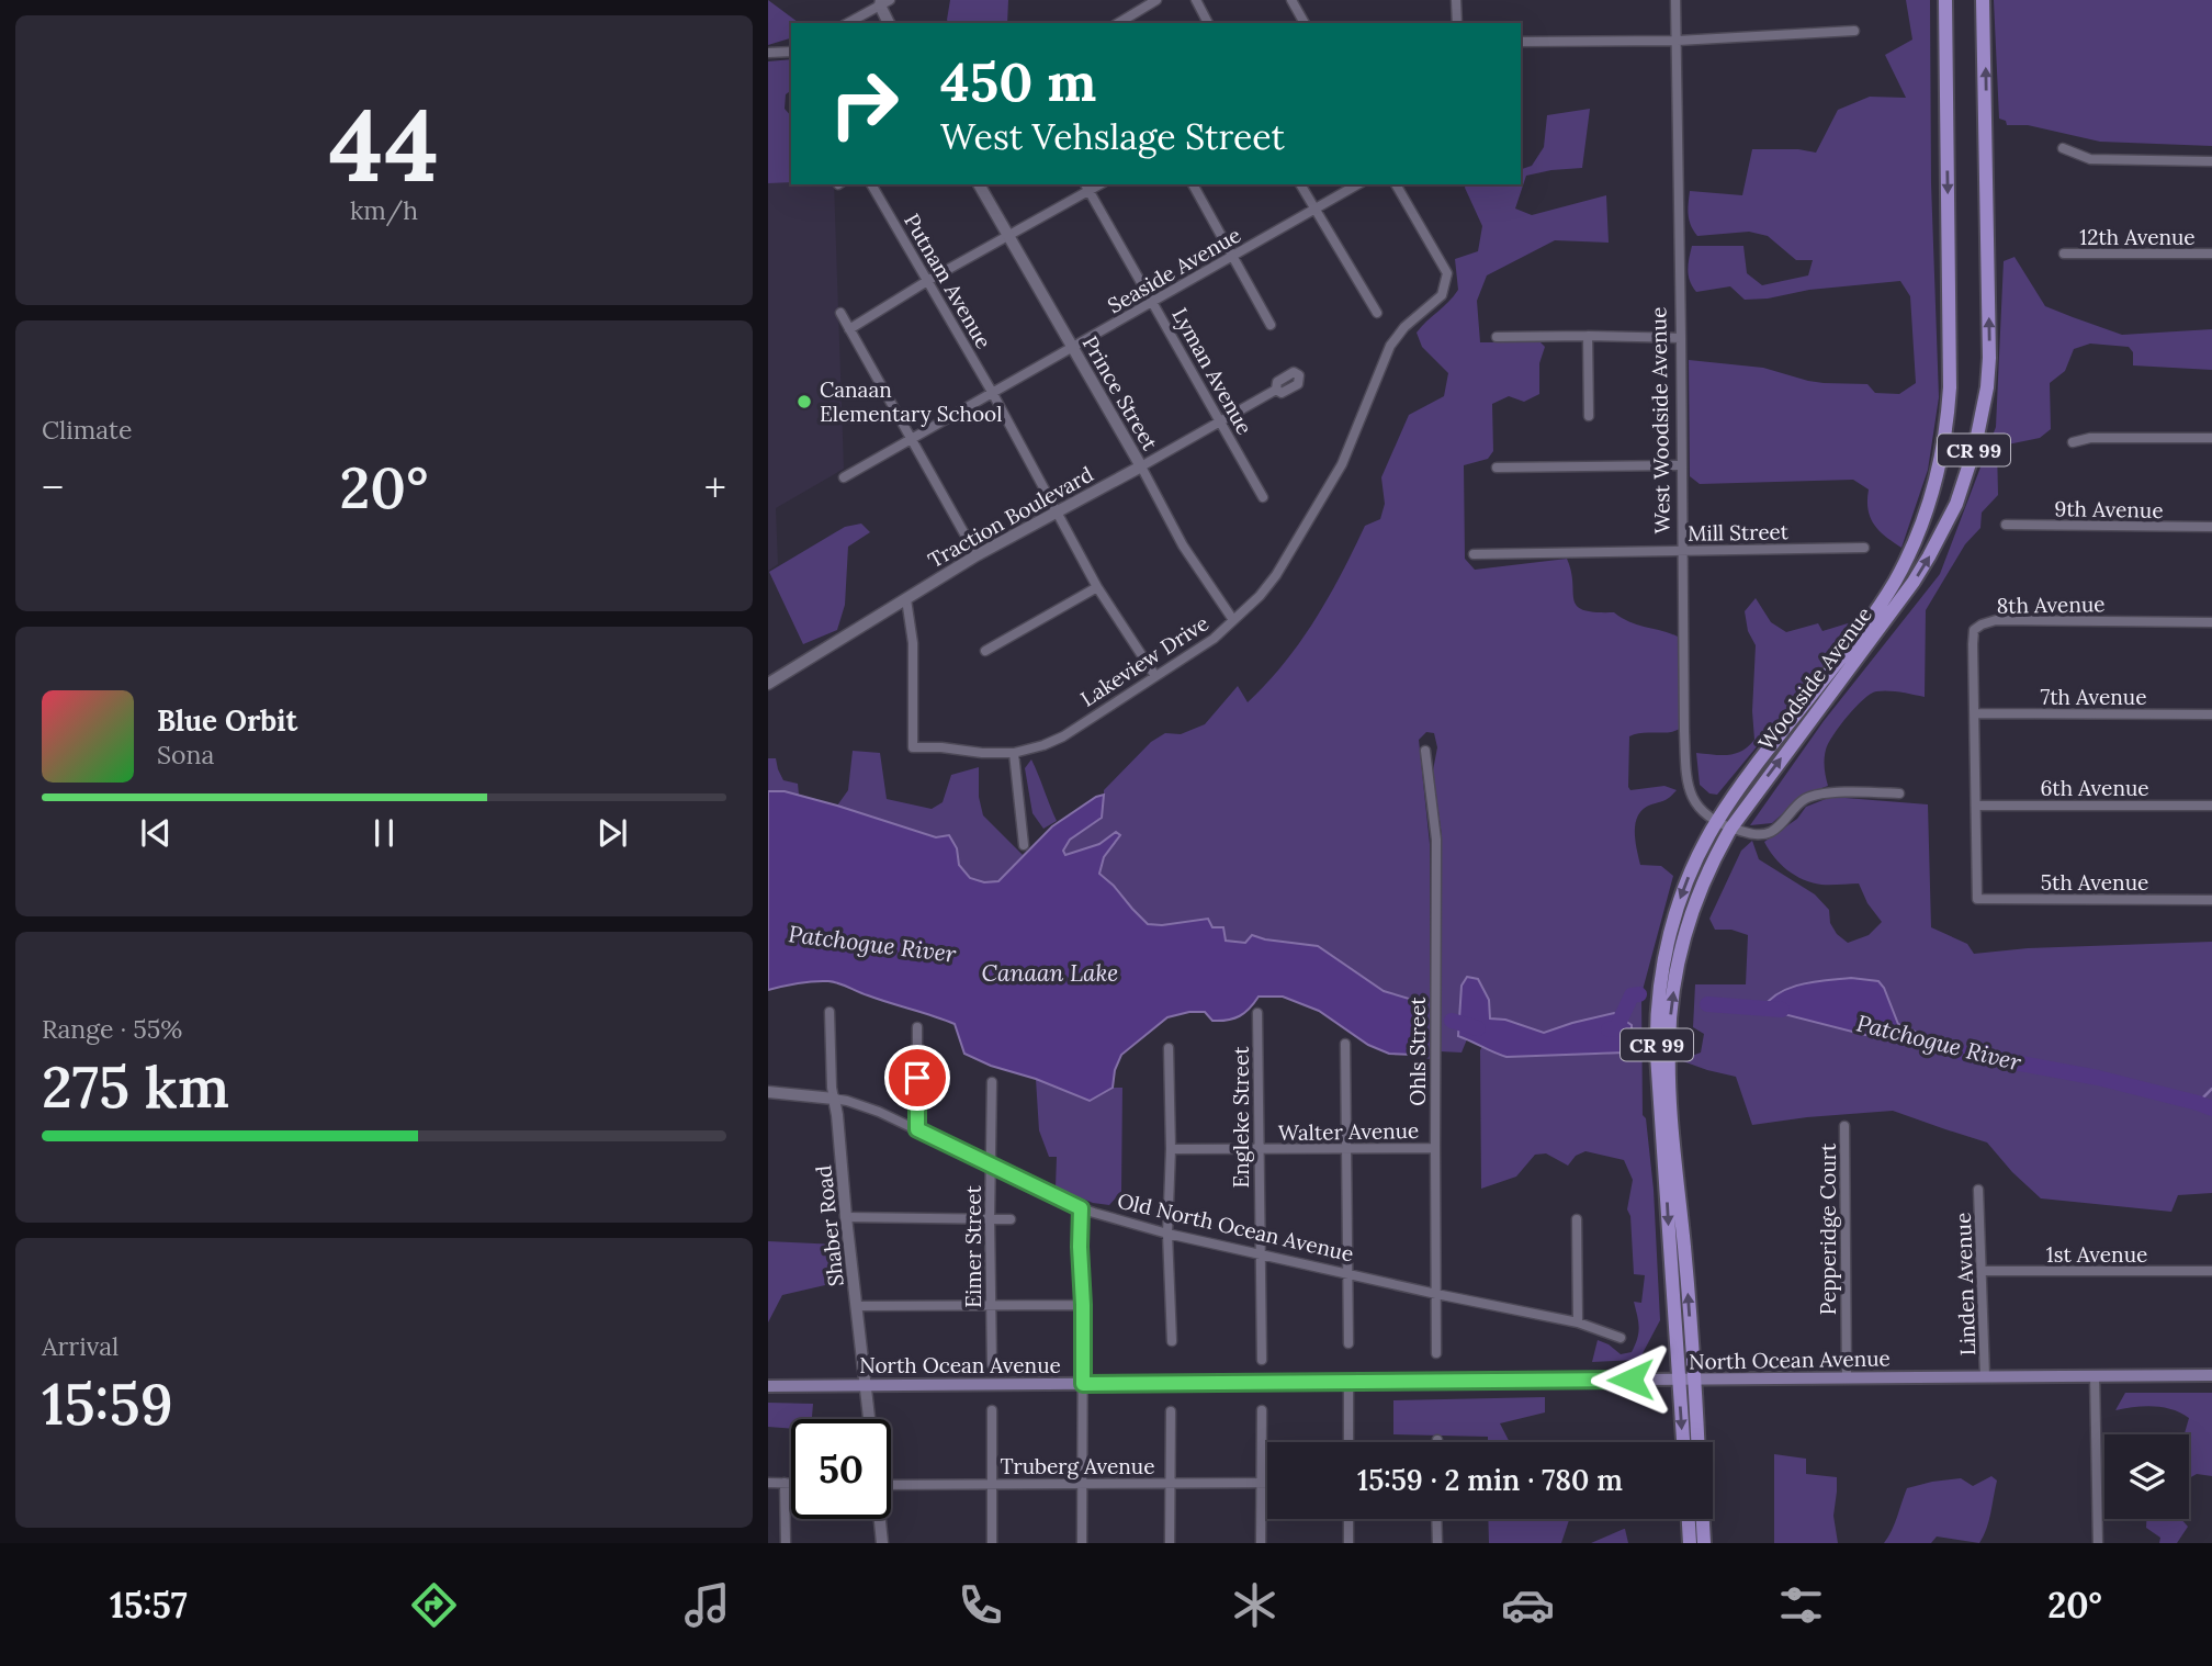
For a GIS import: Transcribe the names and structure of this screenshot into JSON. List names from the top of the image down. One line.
{"streets":{"main road":["CR 99","Woodside Avenue","North Ocean Avenue"],"street":["12th Avenue","Seaside Avenue","Putnam Avenue","Lyman Avenue","Prince Street","West Woodside Avenue","9th Avenue","Traction Boulevard","Mill Street","8th Avenue","Lakeview Drive","7th Avenue","6th Avenue","5th Avenue","Ohls Street","Engleke Street","Walter Avenue","Shaber Road","Old North Ocean Avenue","Pepperidge Court","Eimer Street","1st Avenue","Linden Avenue","Truberg Avenue"]},"crossings":[["Seaside Avenue","Putnam Avenue"],["Seaside Avenue","Lyman Avenue"],["Seaside Avenue","Prince Street"],["Putnam Avenue","Traction Boulevard"],["Putnam Avenue","Lakeview Drive"],["Lyman Avenue","Traction Boulevard"],["Prince Street","Traction Boulevard"],["Prince Street","Lakeview Drive"],["West Woodside Avenue","Mill Street"],["West Woodside Avenue","Woodside Avenue"],["CR 99","Woodside Avenue"],["CR 99","North Ocean Avenue"],["Traction Boulevard","Lakeview Drive"],["8th Avenue","7th Avenue"],["Woodside Avenue","North Ocean Avenue"],["6th Avenue","5th Avenue"],["Ohls Street","Walter Avenue"],["Ohls Street","Old North Ocean Avenue"],["Engleke Street","Walter Avenue"],["Engleke Street","Old North Ocean Avenue"],["Shaber Road","Old North Ocean Avenue"],["Shaber Road","North Ocean Avenue"],["Old North Ocean Avenue","Eimer Street"],["Pepperidge Court","North Ocean Avenue"],["1st Avenue","Linden Avenue"],["Linden Avenue","North Ocean Avenue"]],"water":["Patchogue River","Canaan Lake"],"places":["Canaan Elementary School"],"page":{"tile":[["44","km/h"],"Climate",["Range · 55%","275 km"],["Arrival","15:59"]],"turn":["450 m","West Vehslage Street"],"heat":["−","20°","+"],"song":["Blue Orbit","Sona"],"limit":"50","trip":"15:59 · 2 min · 780 m","tabs":["15:57","20°"]}}
